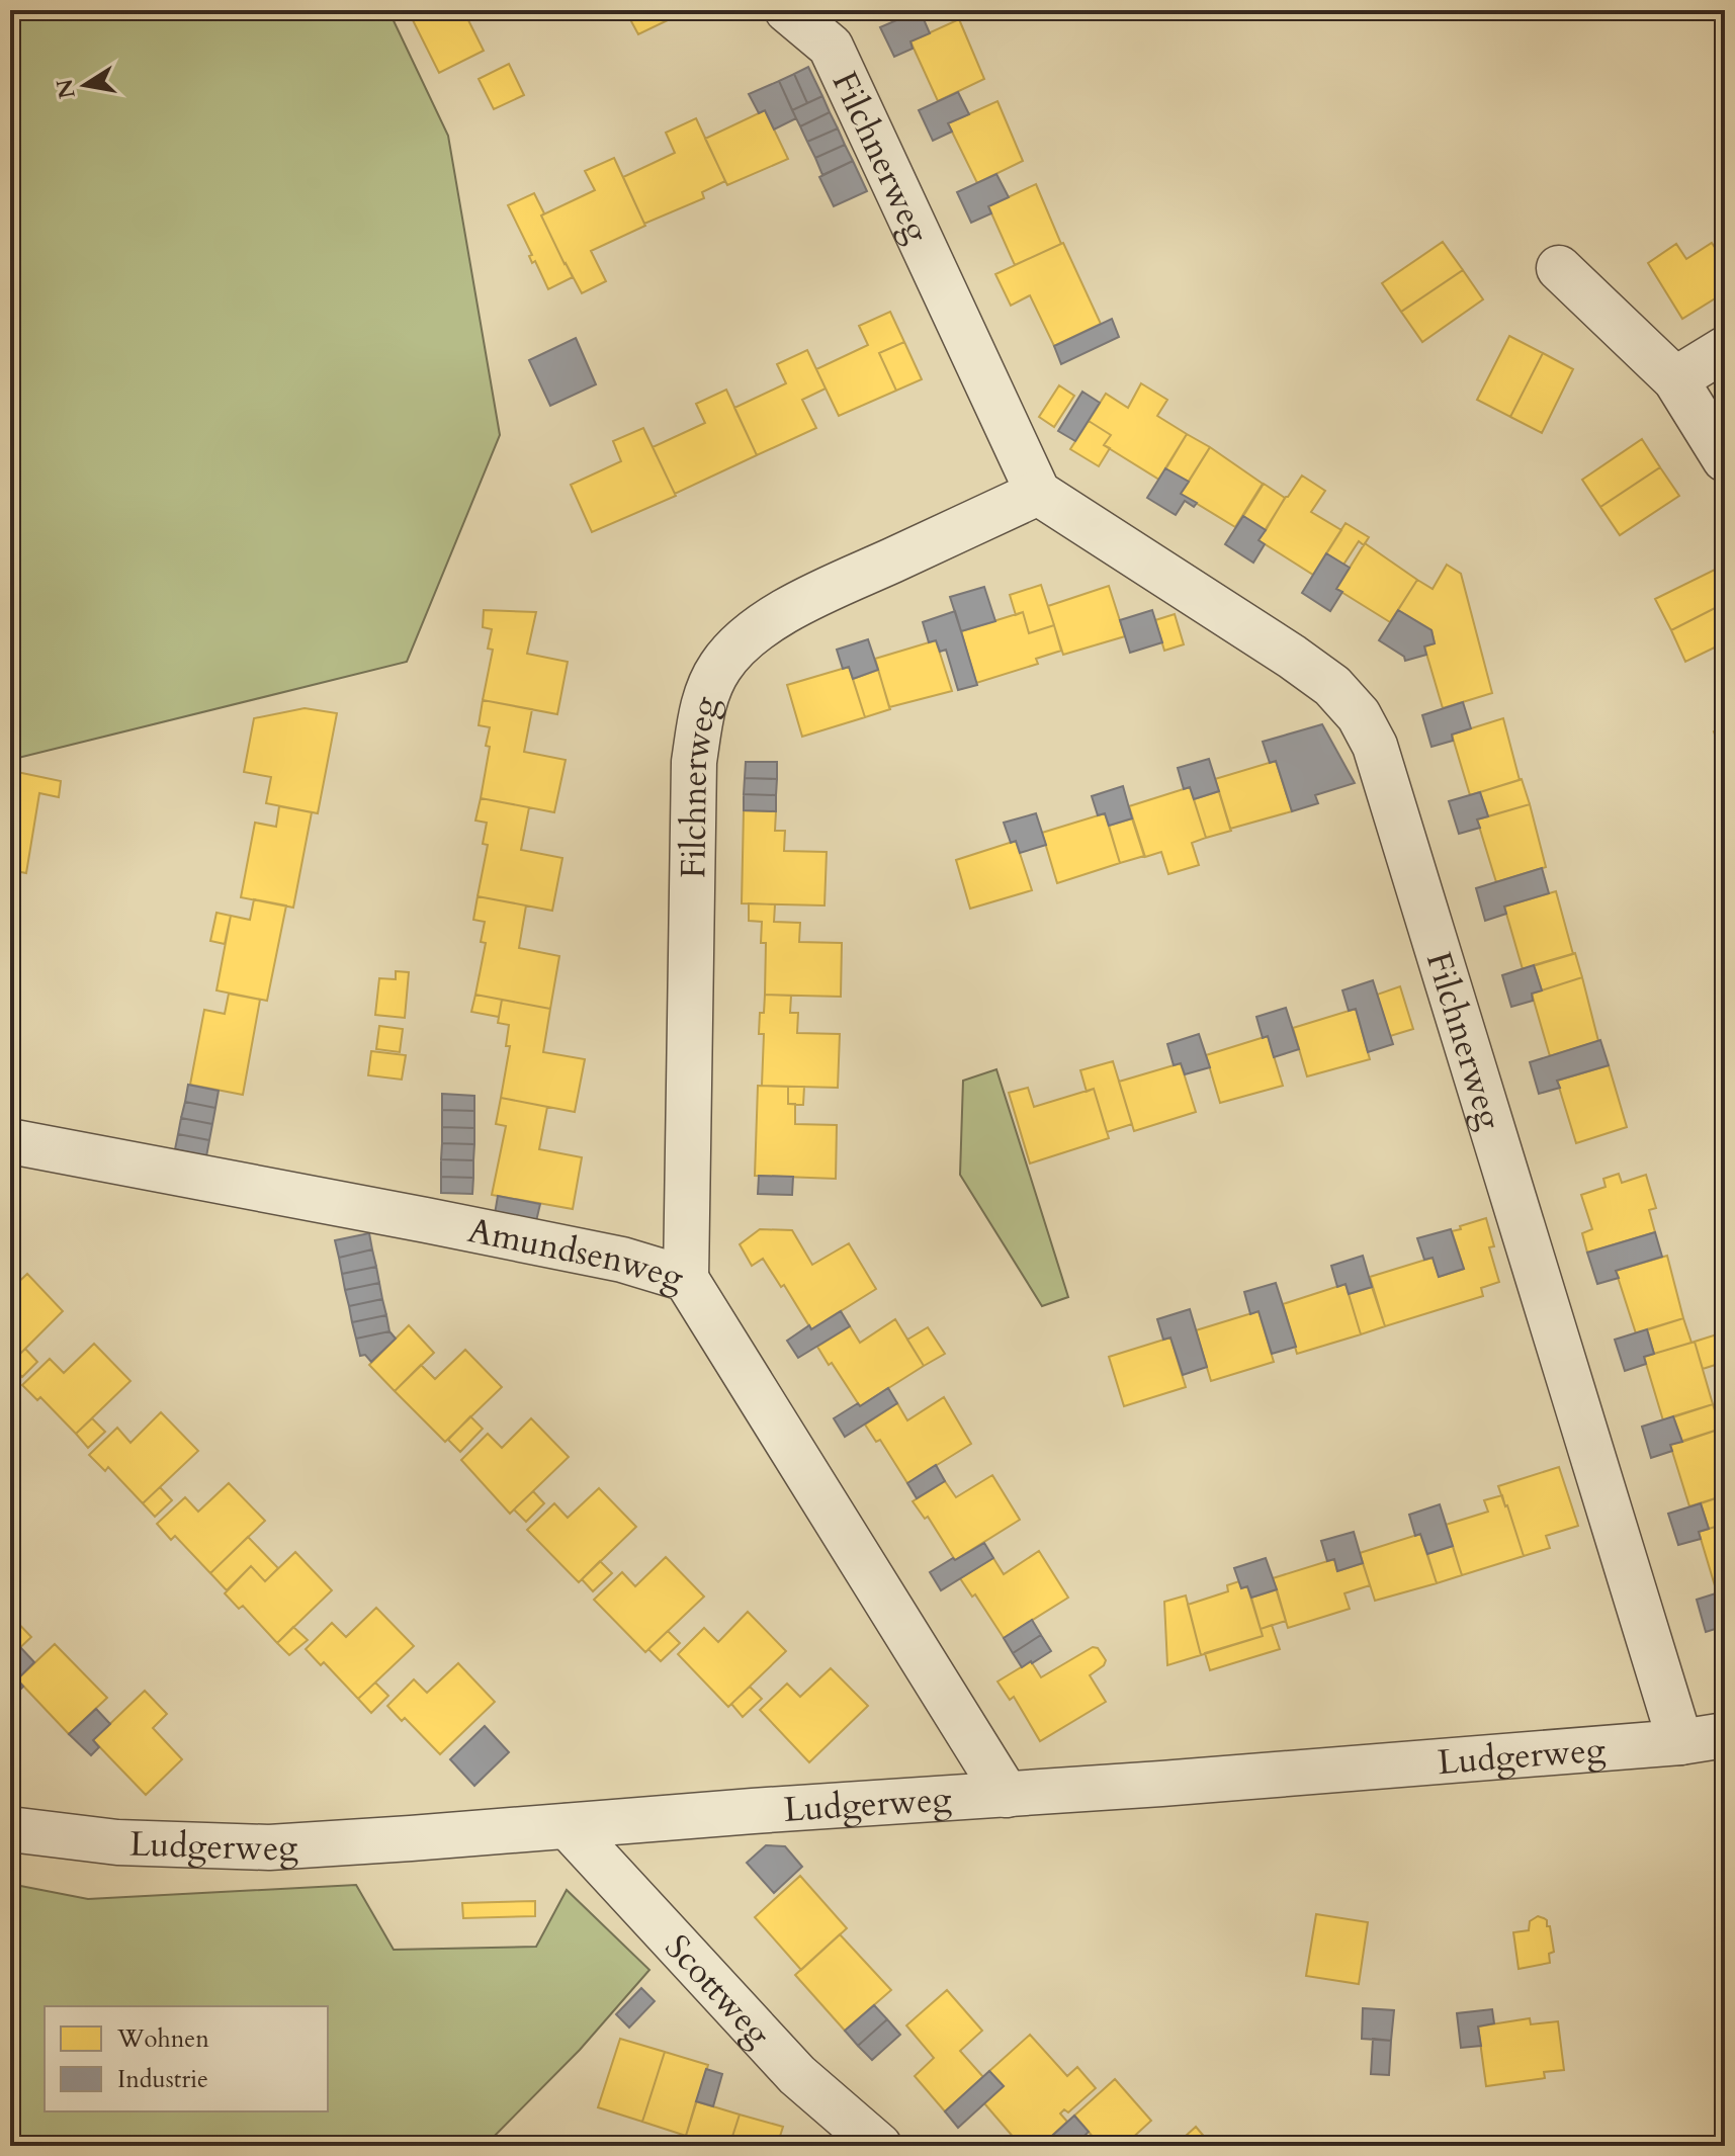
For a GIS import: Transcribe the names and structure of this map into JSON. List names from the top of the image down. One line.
{"streets":{"street":["Filchnerweg","Amundsenweg","Ludgerweg","Scottweg"]},"crossings":[["Filchnerweg","Amundsenweg"],["Filchnerweg","Ludgerweg"],["Amundsenweg","Ludgerweg"],["Ludgerweg","Scottweg"]],"legend":["Wohnen","Industrie"],"north":"left"}
